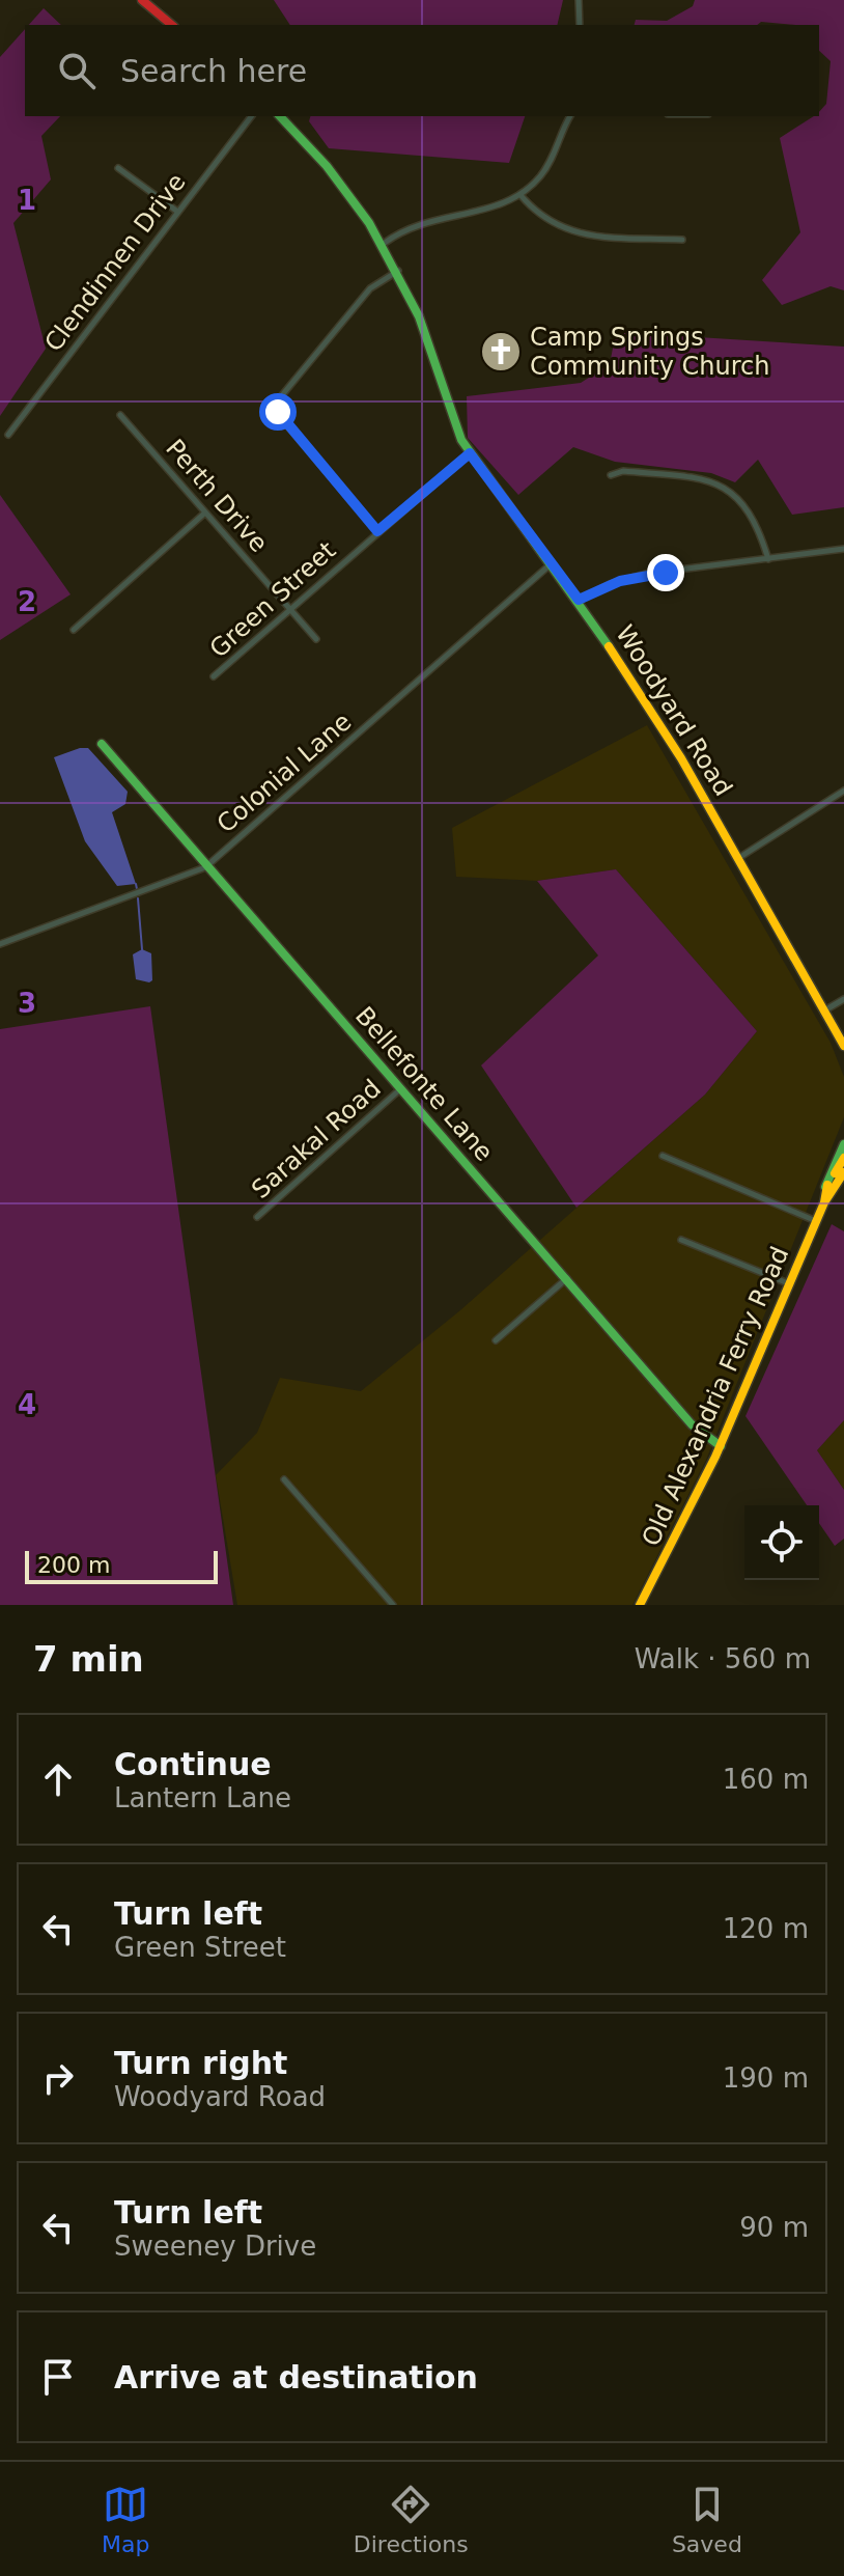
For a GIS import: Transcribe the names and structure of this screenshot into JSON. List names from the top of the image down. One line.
{"streets":{"main road":["Woodyard Road","Bellefonte Lane","Old Alexandria Ferry Road"],"street":["Clendinnen Drive","Perth Drive","Green Street","Colonial Lane","Sarakal Road"]},"crossings":[["Perth Drive","Green Street"],["Green Street","Woodyard Road"],["Woodyard Road","Colonial Lane"],["Colonial Lane","Bellefonte Lane"],["Bellefonte Lane","Sarakal Road"],["Bellefonte Lane","Old Alexandria Ferry Road"]],"places":{"church":["Camp Springs Community Church"]},"scale_bar":"200 m","page":{"search":"Search here","scale":"200 m","heading":["7 min","Walk · 560 m"],"list":[["Continue","Lantern Lane","160 m"],["Turn left","Green Street","120 m"],["Turn right","Woodyard Road","190 m"],["Turn left","Sweeney Drive","90 m"],"Arrive at destination"],"nav":["Map","Directions","Saved"]},"grid":{"rows":["1","2","3","4"]}}
